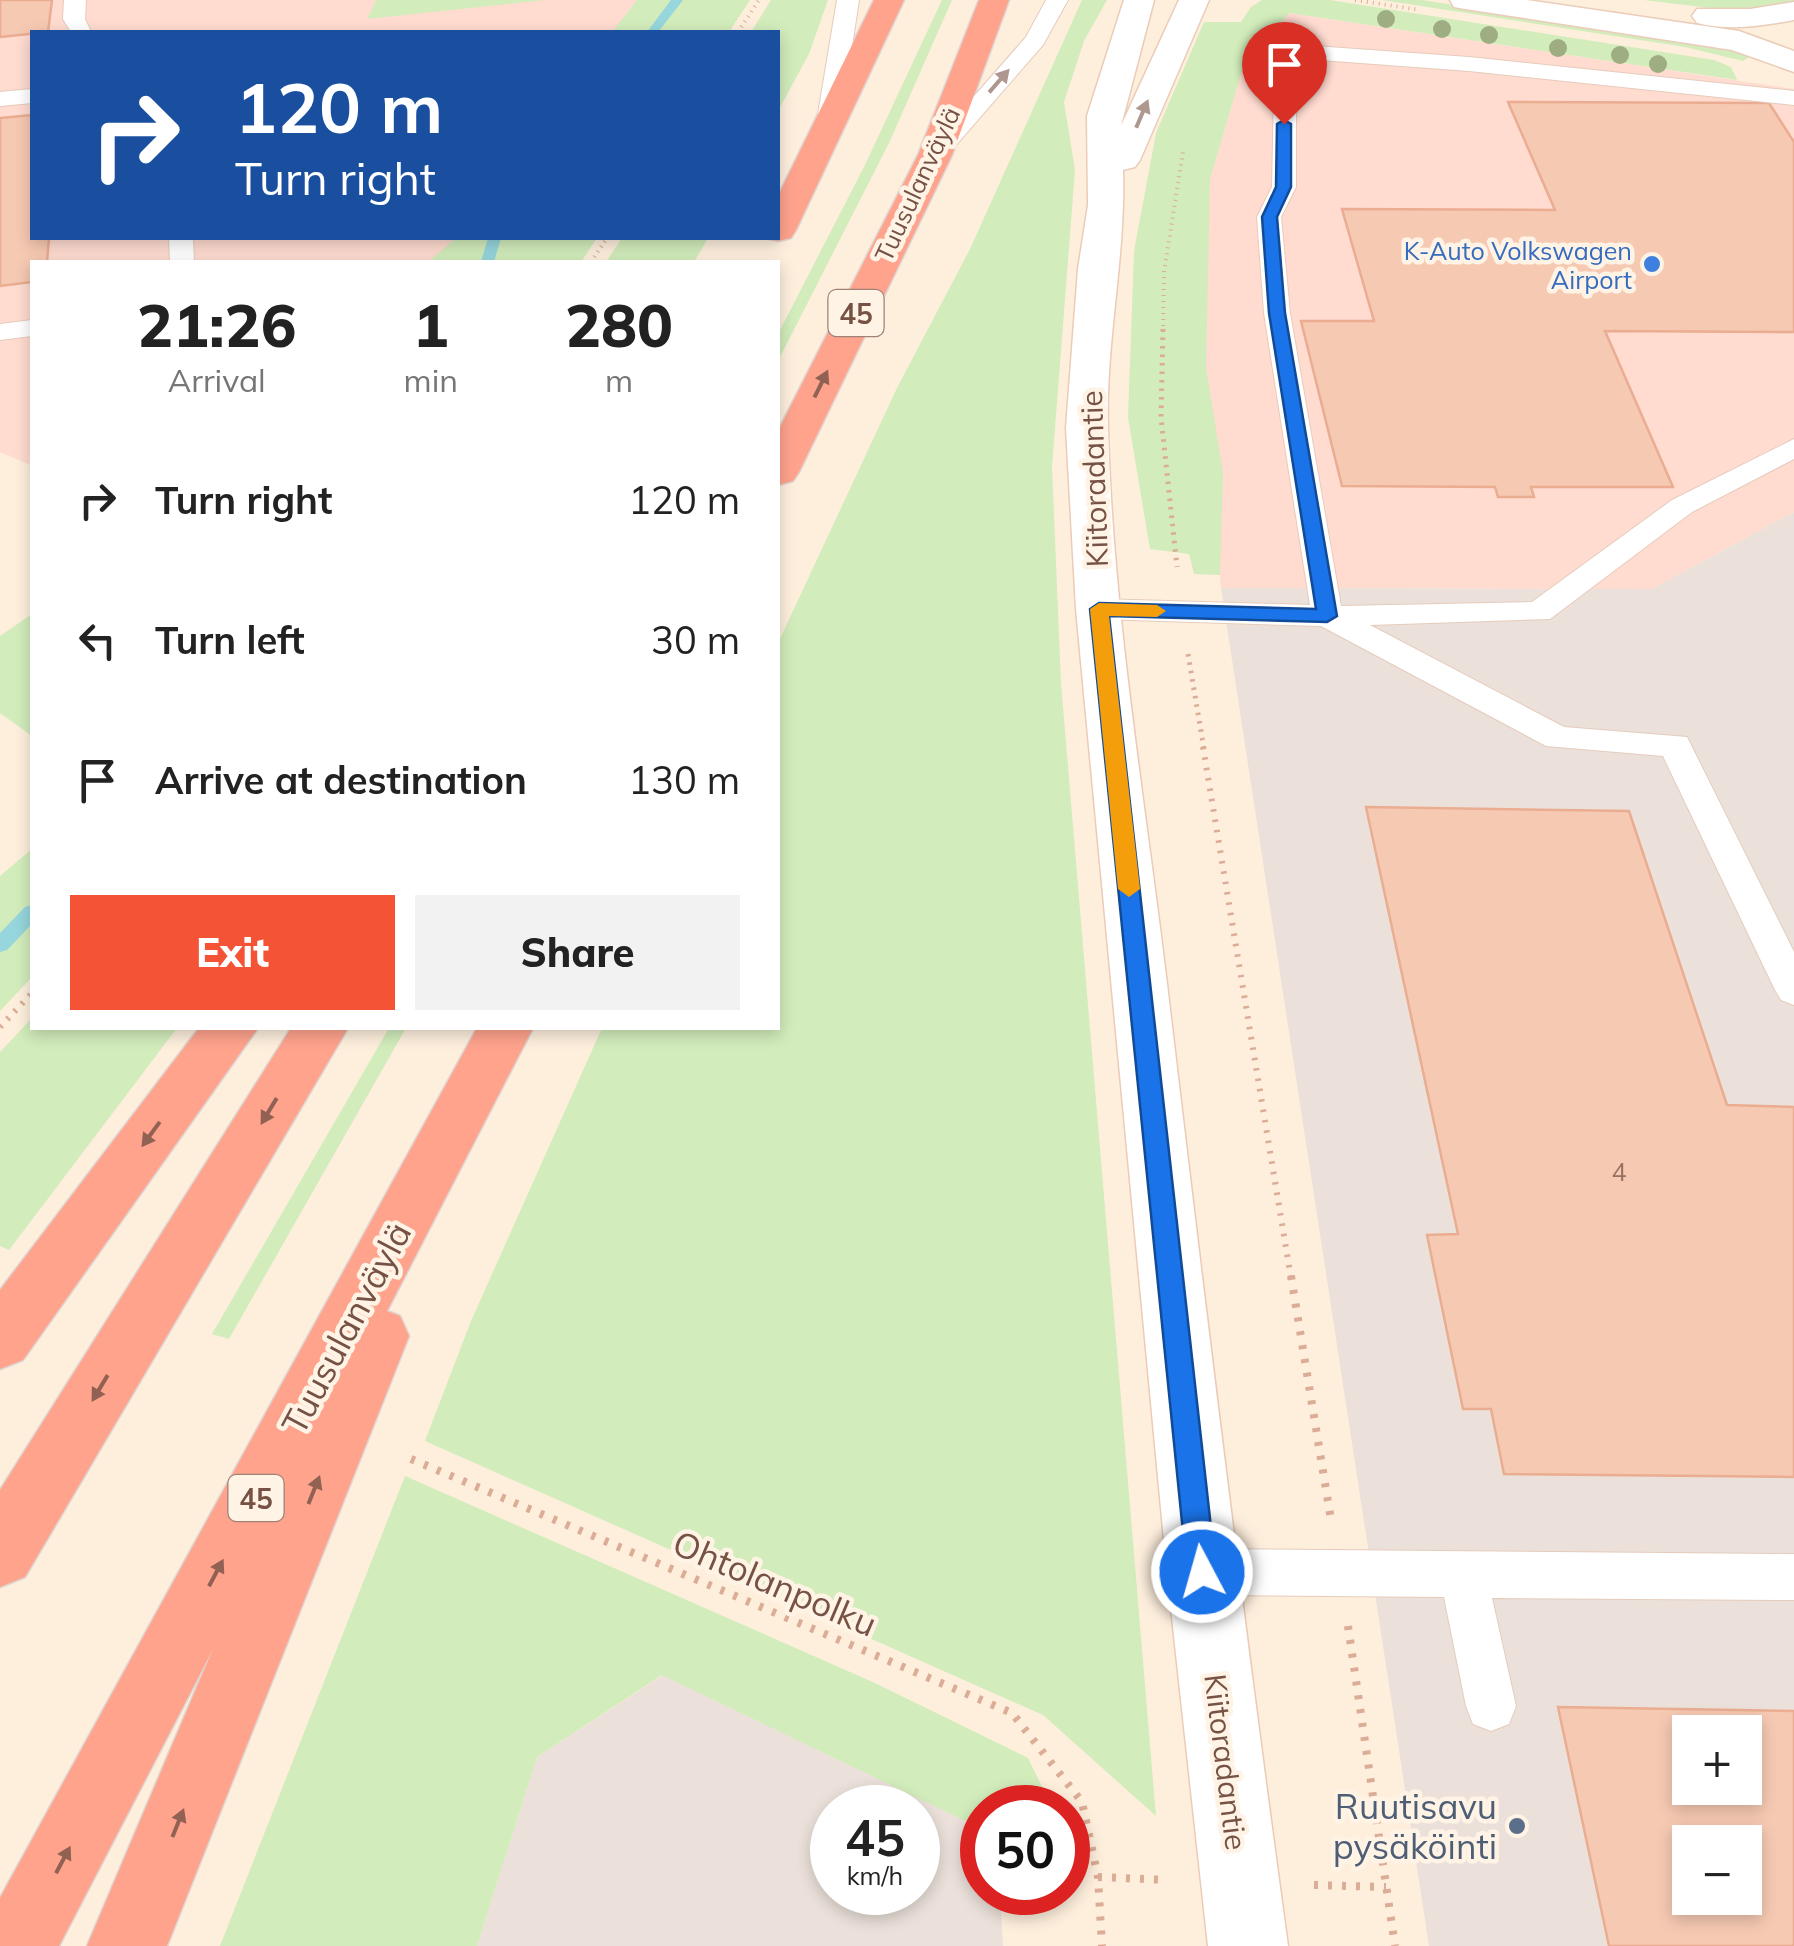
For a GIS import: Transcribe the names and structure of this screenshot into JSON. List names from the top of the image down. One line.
{"streets":{"highway":["Tuusulanväylä","45"],"main road":["Kiitoradantie"],"path":["Ohtolanpolku"]},"places":["K-Auto Volkswagen Airport","Ruutisavu pysäköinti"],"house_numbers":["4"],"page":{"turn":["120 m","Turn right"],"eta":["21:26","Arrival","1","min","280","m"],"list":[{"name":"Turn right","value":"120 m"},{"name":"Turn left","value":"30 m"},{"name":"Arrive at destination","value":"130 m"}],"buttons":["Exit","Share"],"map_buttons":["+","−"],"speed":"45 km/h","limit":"50"}}
